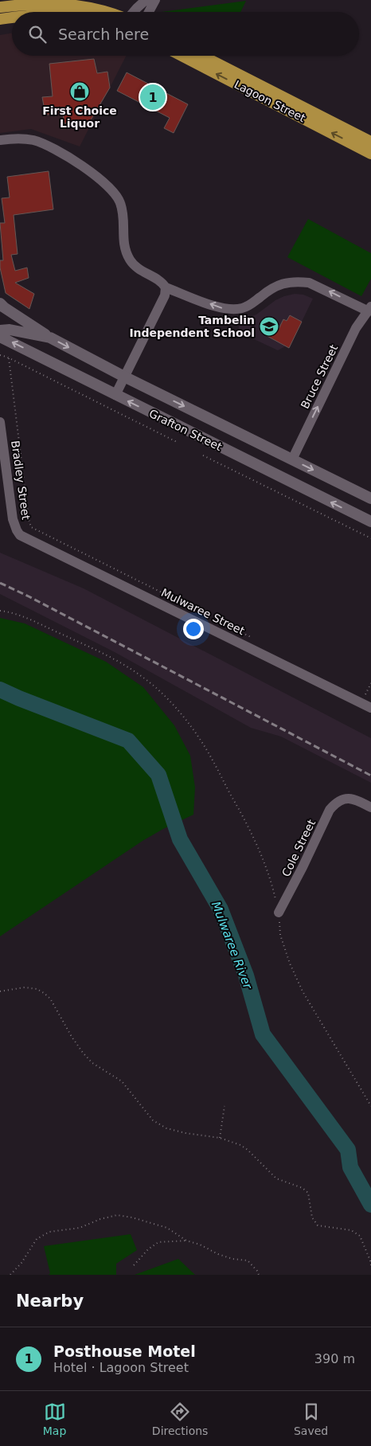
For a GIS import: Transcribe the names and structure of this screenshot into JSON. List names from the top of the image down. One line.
{"streets":{"main road":["Lagoon Street"],"street":["Bruce Street","Grafton Street","Bradley Street","Mulwaree Street","Cole Street"]},"crossings":[["Bruce Street","Grafton Street"],["Bradley Street","Mulwaree Street"]],"one_way":["Bruce Street"],"water":["Mulwaree River"],"places":{"shop":["First Choice Liquor"],"school or university":["Tambelin Independent School"]},"page":{"search":"Search here","pins":"1","heading":"Nearby","list":[{"mark":"1","name":"Posthouse Motel","note":"Hotel · Lagoon Street","value":"390 m"}],"nav":["Map","Directions","Saved"]}}
